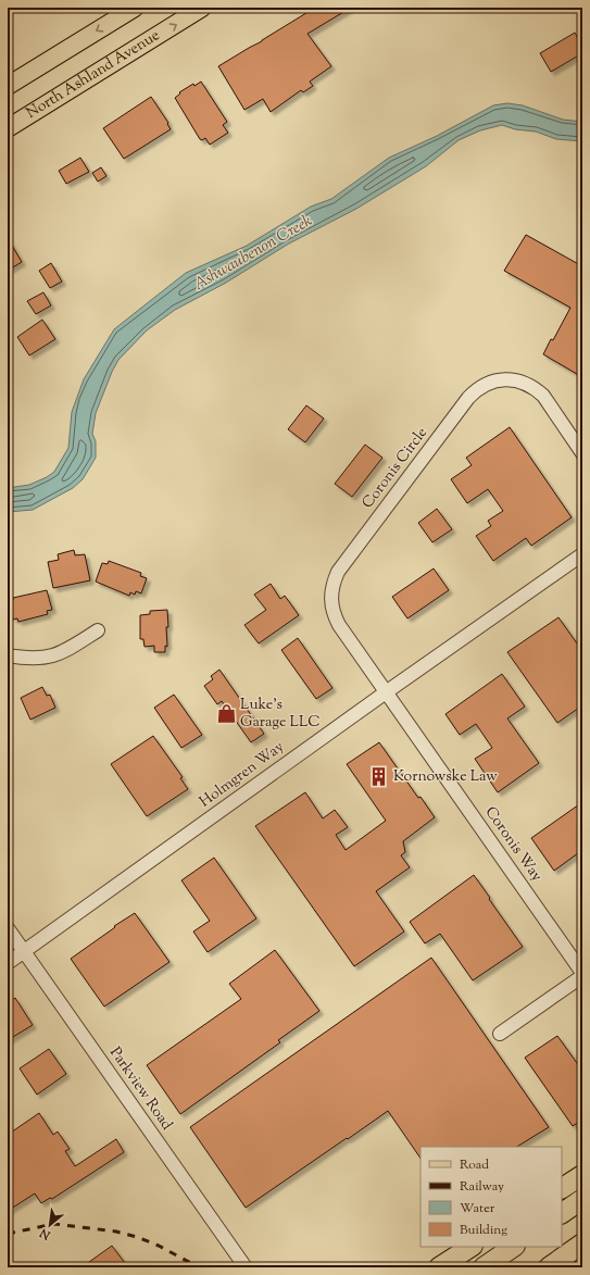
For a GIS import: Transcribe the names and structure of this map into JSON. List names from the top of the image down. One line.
{"streets":{"main road":["North Ashland Avenue"],"street":["Coronis Circle","Holmgren Way","Coronis Way","Parkview Road"]},"crossings":[["Coronis Circle","Holmgren Way"],["Coronis Circle","Coronis Way"],["Holmgren Way","Coronis Way"],["Holmgren Way","Parkview Road"]],"water":["Ashwaubenon Creek"],"places":{"shop":["Luke's Garage LLC"],"building":["Kornowske Law"]},"legend":["Road","Railway","Water","Building"],"north":"bottom left"}
